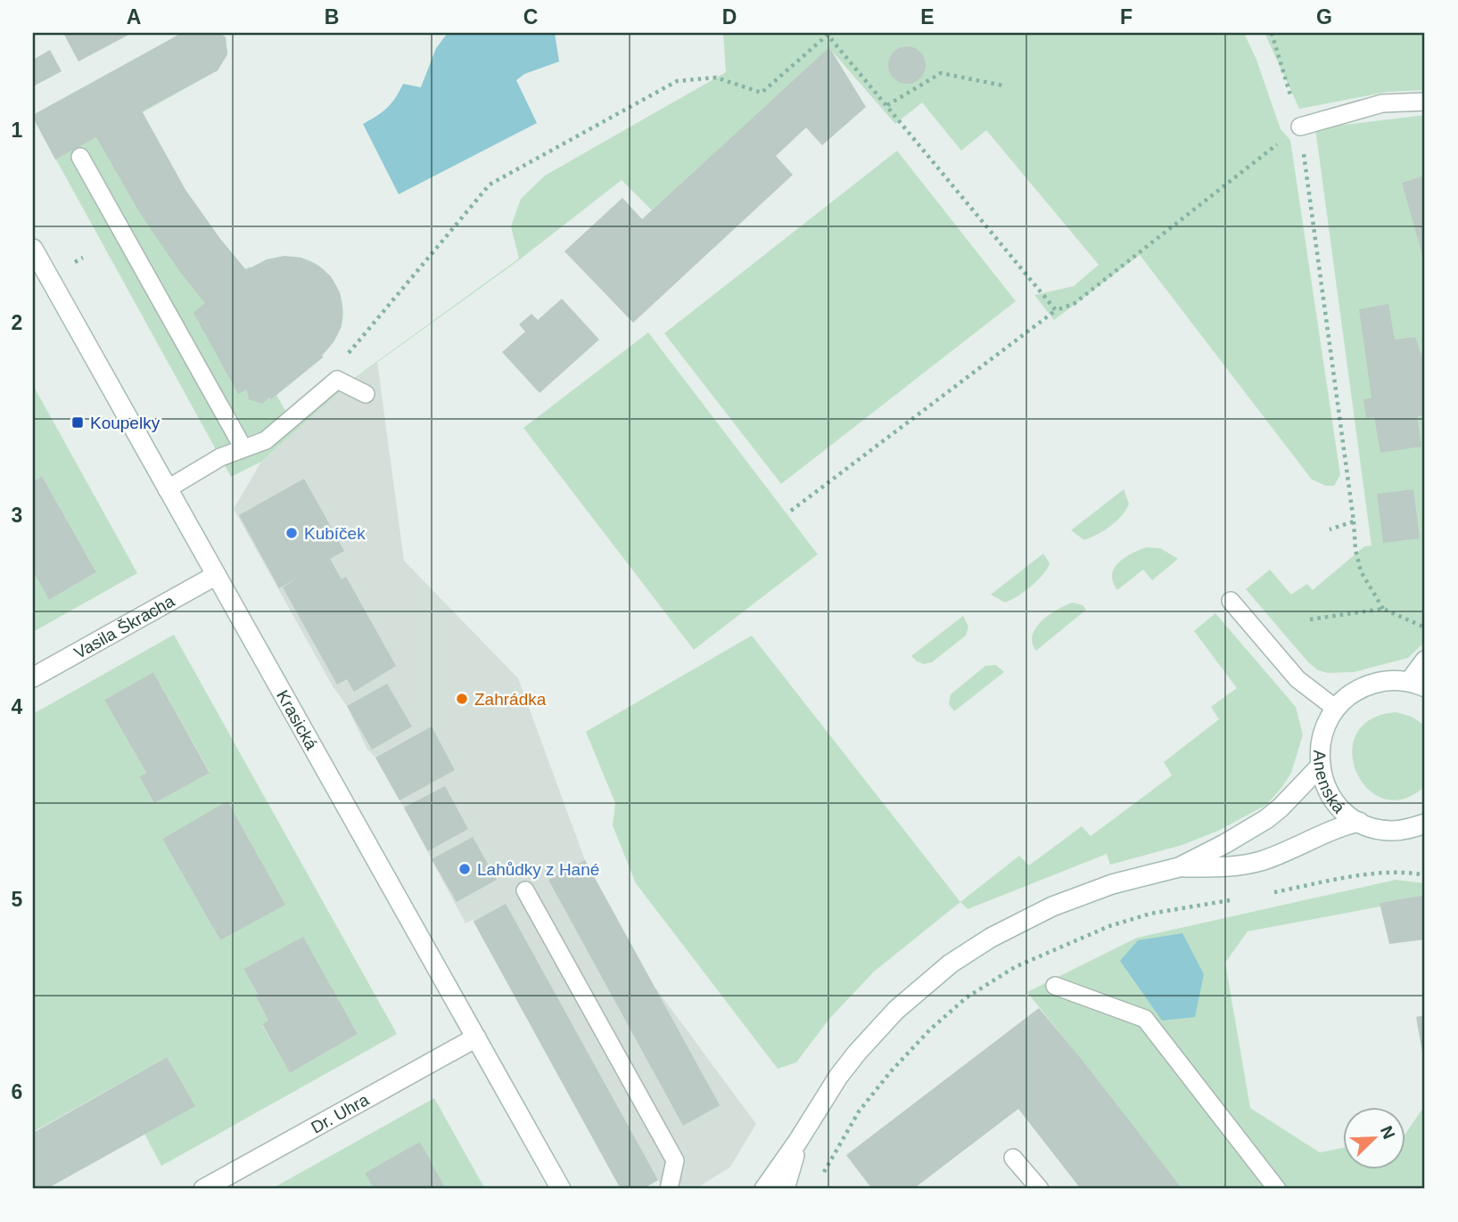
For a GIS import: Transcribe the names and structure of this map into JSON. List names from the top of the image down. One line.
{"streets":{"street":["Vasila Škracha","Krasická","Anenská","Dr. Uhra"]},"crossings":[["Vasila Škracha","Krasická"],["Krasická","Dr. Uhra"]],"places":{"transit":["Koupelky"],"other":["Kubíček","Zahrádka","Lahůdky z Hané"]},"north":"top right","grid":{"columns":["A","B","C","D","E","F","G"],"rows":["1","2","3","4","5","6"]}}
